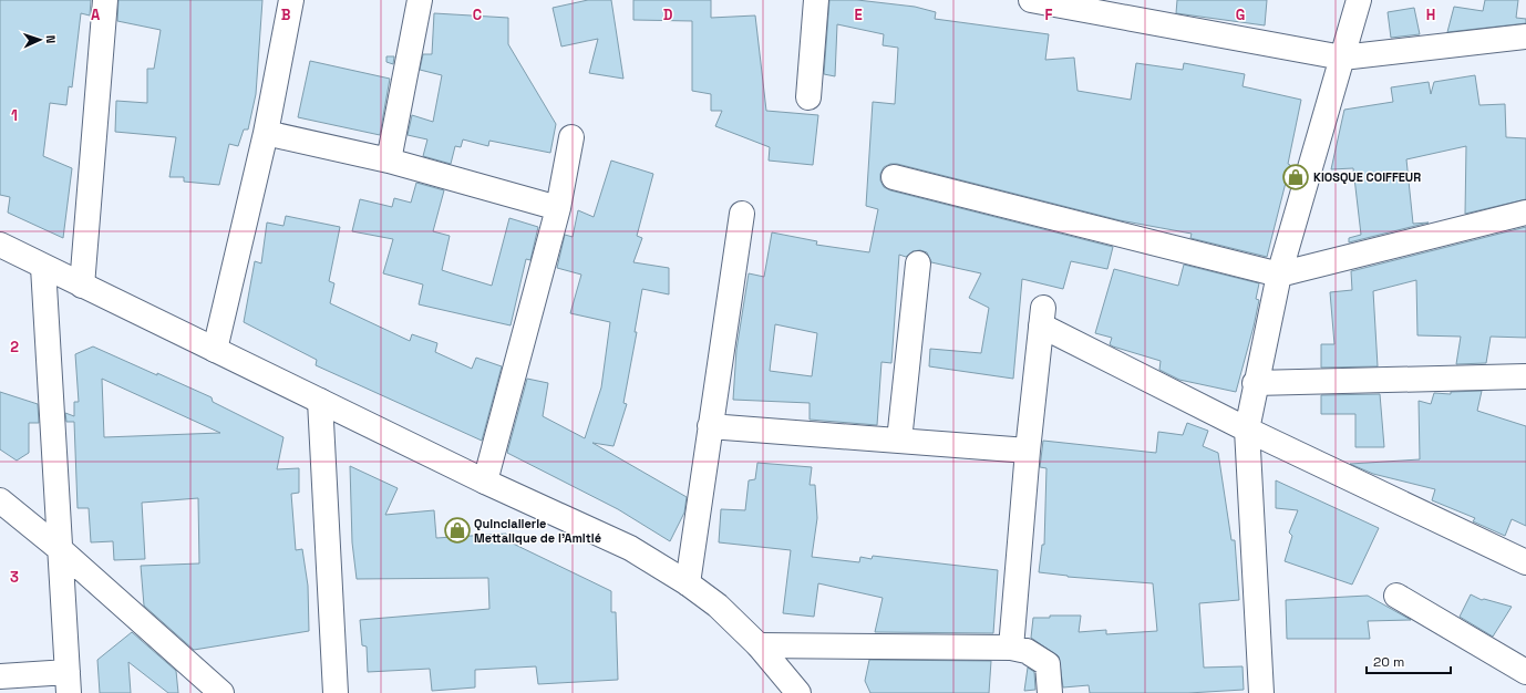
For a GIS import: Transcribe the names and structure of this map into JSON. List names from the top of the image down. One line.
{"places":{"shop":["KIOSQUE COIFFEUR","Quinciallerie Mettalique de l'Amitié"]},"scale_bar":"20 m","north":"right","grid":{"columns":["A","B","C","D","E","F","G","H"],"rows":["1","2","3"]}}
